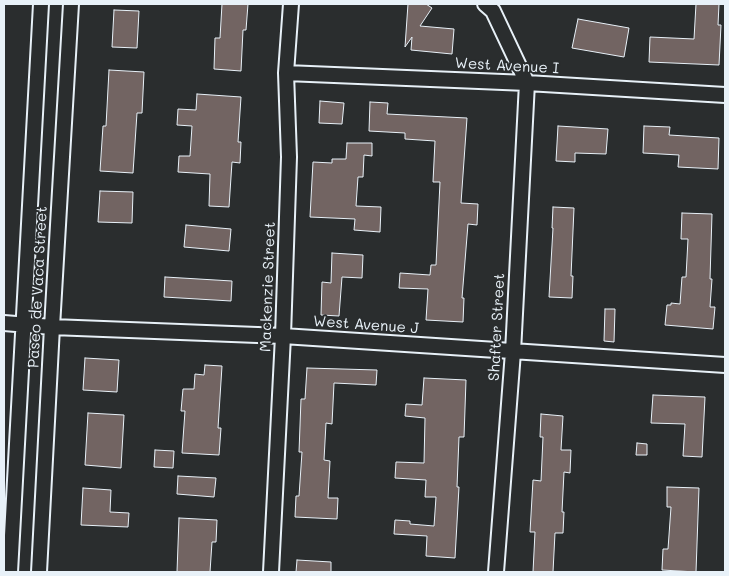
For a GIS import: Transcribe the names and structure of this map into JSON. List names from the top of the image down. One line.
{"streets":{"street":["West Avenue I","Paseo de Vaca Street","Mackenzie Street","West Avenue J","Shafter Street"]},"crossings":[["West Avenue I","Mackenzie Street"],["West Avenue I","Shafter Street"],["Paseo de Vaca Street","West Avenue J"],["Mackenzie Street","West Avenue J"],["West Avenue J","Shafter Street"]]}
